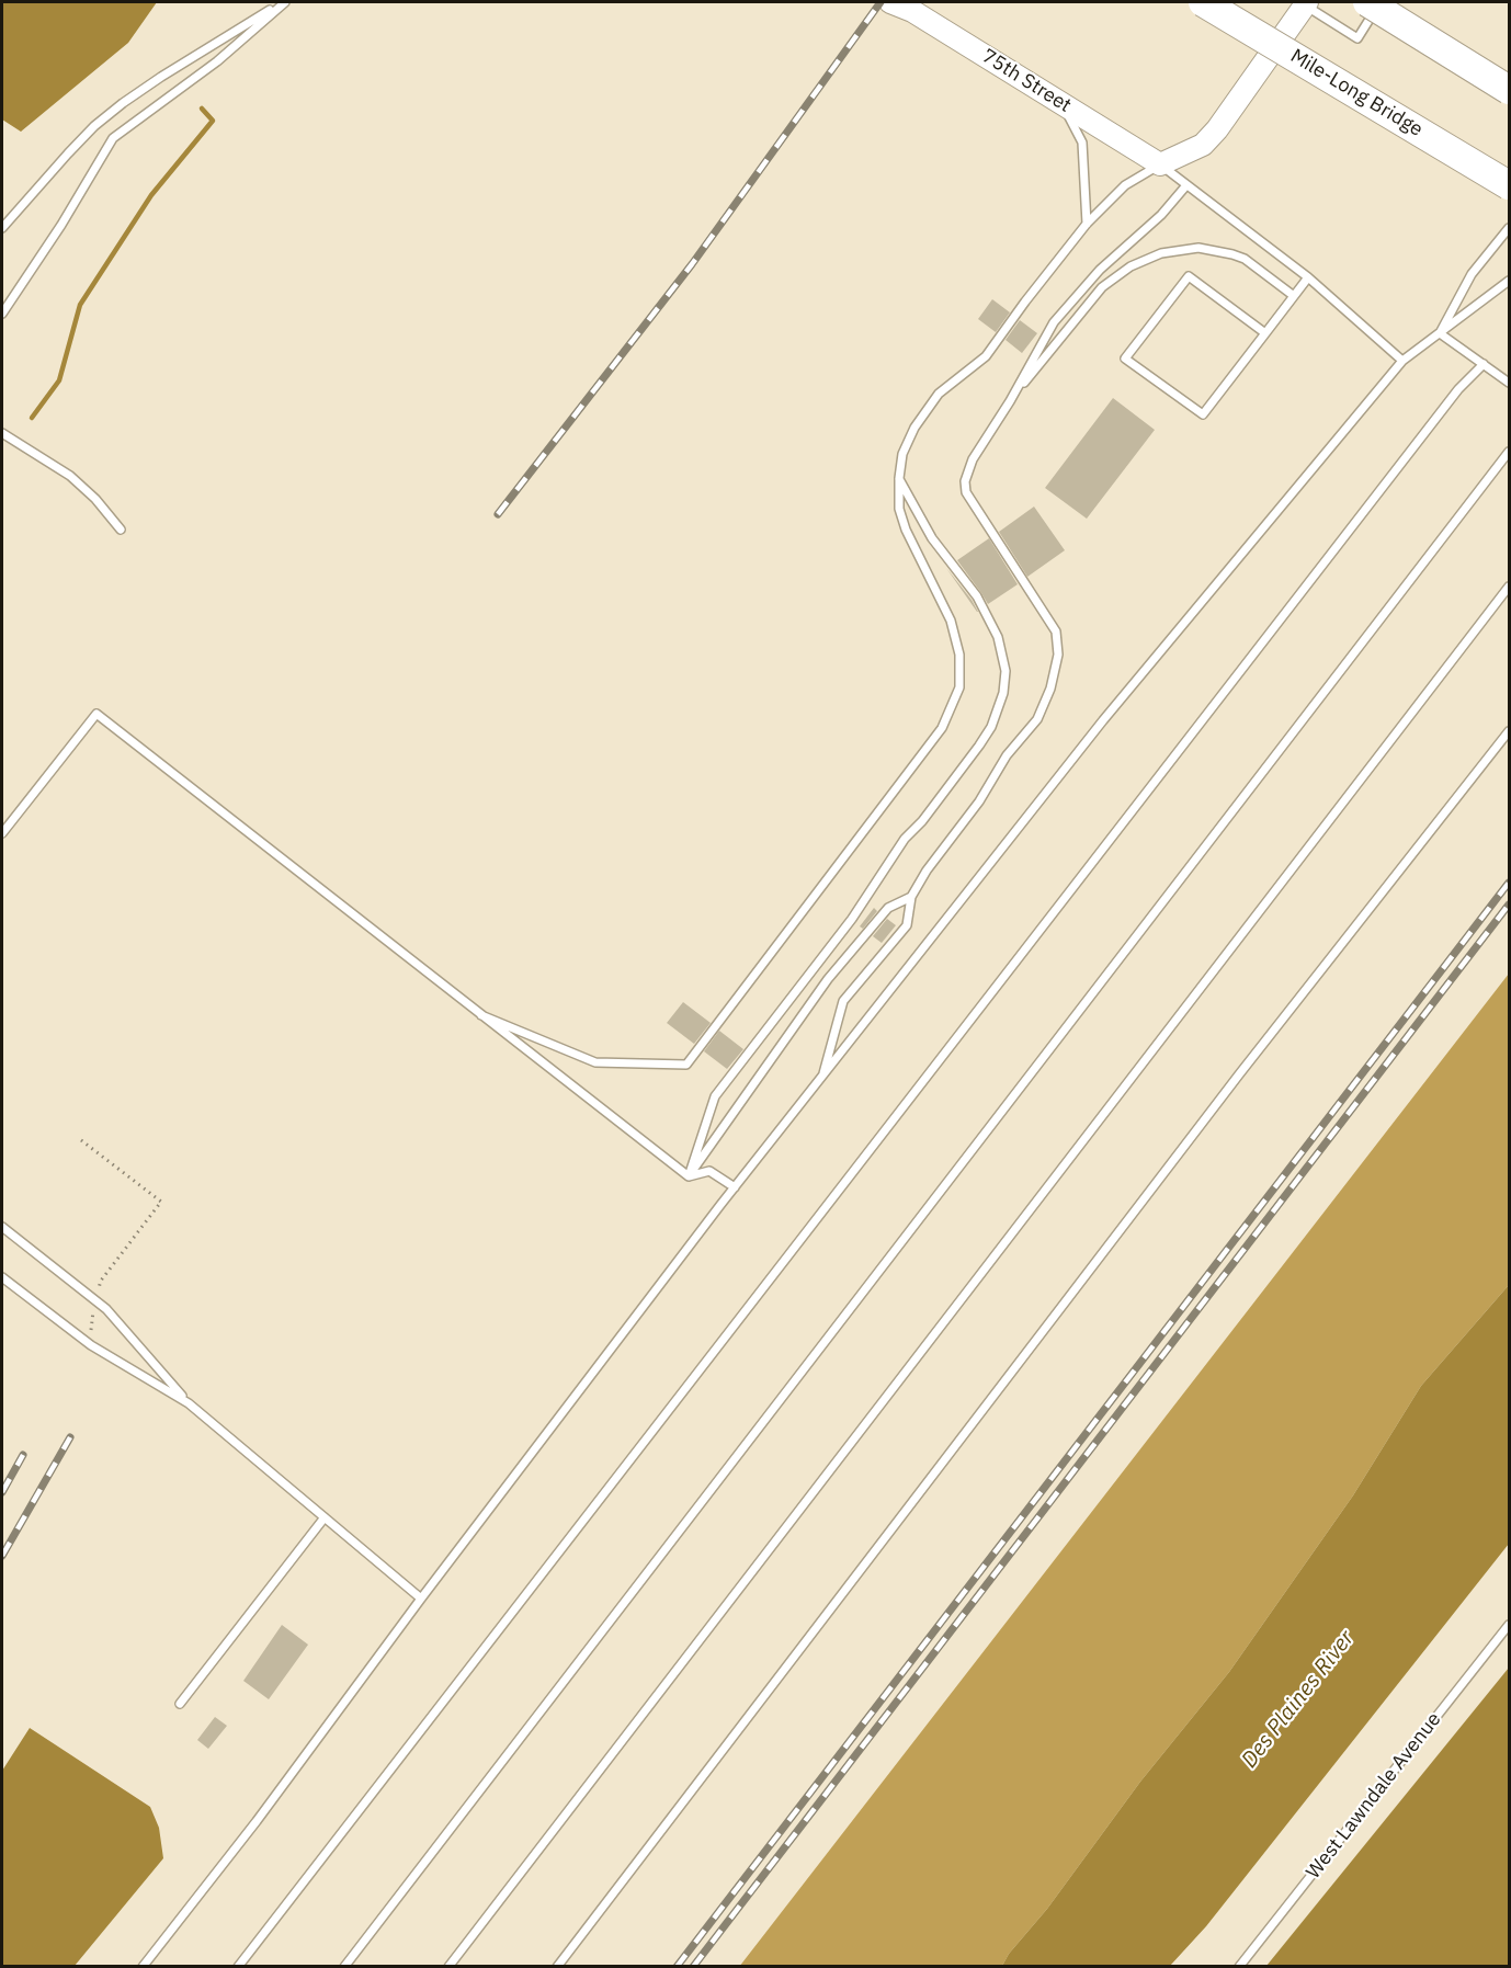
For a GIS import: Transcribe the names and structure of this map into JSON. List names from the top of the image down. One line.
{"streets":{"highway":["Mile-Long Bridge"],"street":["75th Street"],"lane":["West Lawndale Avenue"]},"water":["Des Plaines River"]}
